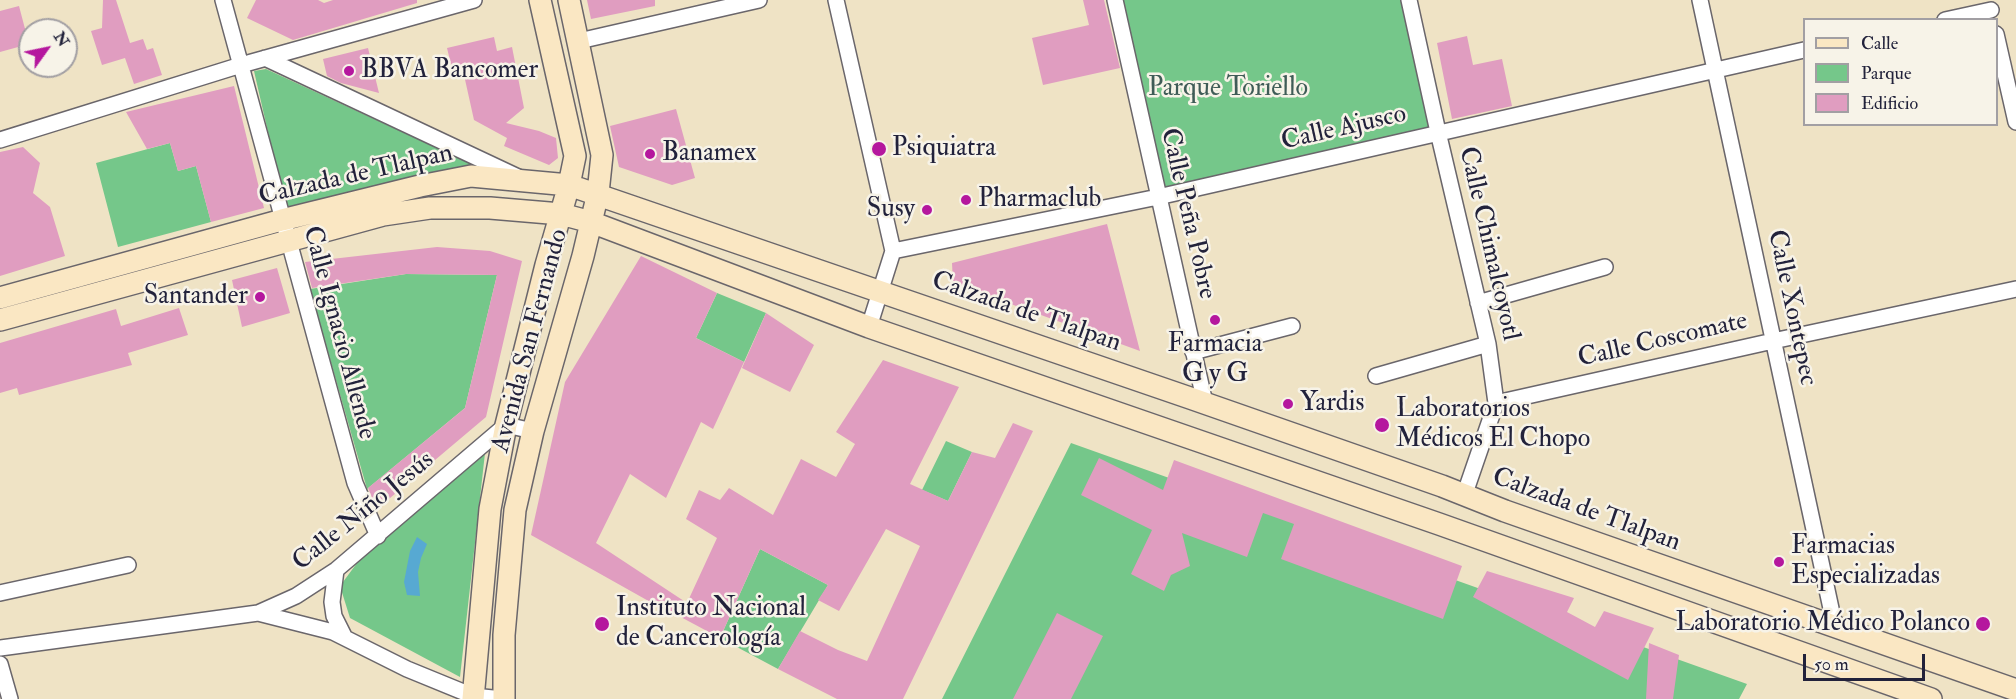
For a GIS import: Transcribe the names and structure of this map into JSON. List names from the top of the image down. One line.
{"streets":{"main road":["Calzada de Tlalpan","Avenida San Fernando"],"street":["Calle Ajusco","Calle Peña Pobre","Calle Chimalcoyotl","Calle Xontepec","Calle Ignacio Allende","Calle Coscomate","Calle Niño Jesús"]},"crossings":[["Calle Ajusco","Calle Peña Pobre"],["Calle Ajusco","Calle Chimalcoyotl"],["Calle Ajusco","Calle Xontepec"],["Calzada de Tlalpan","Calle Peña Pobre"],["Calzada de Tlalpan","Calle Chimalcoyotl"],["Calzada de Tlalpan","Calle Xontepec"],["Calzada de Tlalpan","Calle Ignacio Allende"],["Calzada de Tlalpan","Avenida San Fernando"],["Calle Chimalcoyotl","Calle Coscomate"],["Calle Xontepec","Calle Coscomate"],["Calle Ignacio Allende","Calle Niño Jesús"],["Avenida San Fernando","Calle Niño Jesús"]],"parks":["Parque Toriello"],"places":["BBVA Bancomer","Psiquiatra","Banamex","Pharmaclub","Susy","Santander","Farmacia G y G","Yardis","Laboratorios Médicos El Chopo","Farmacias Especializadas","Instituto Nacional de Cancerología","Laboratorio Médico Polanco"],"legend":["Calle","Parque","Edificio"],"scale_bar":"50 m","north":"top right"}
